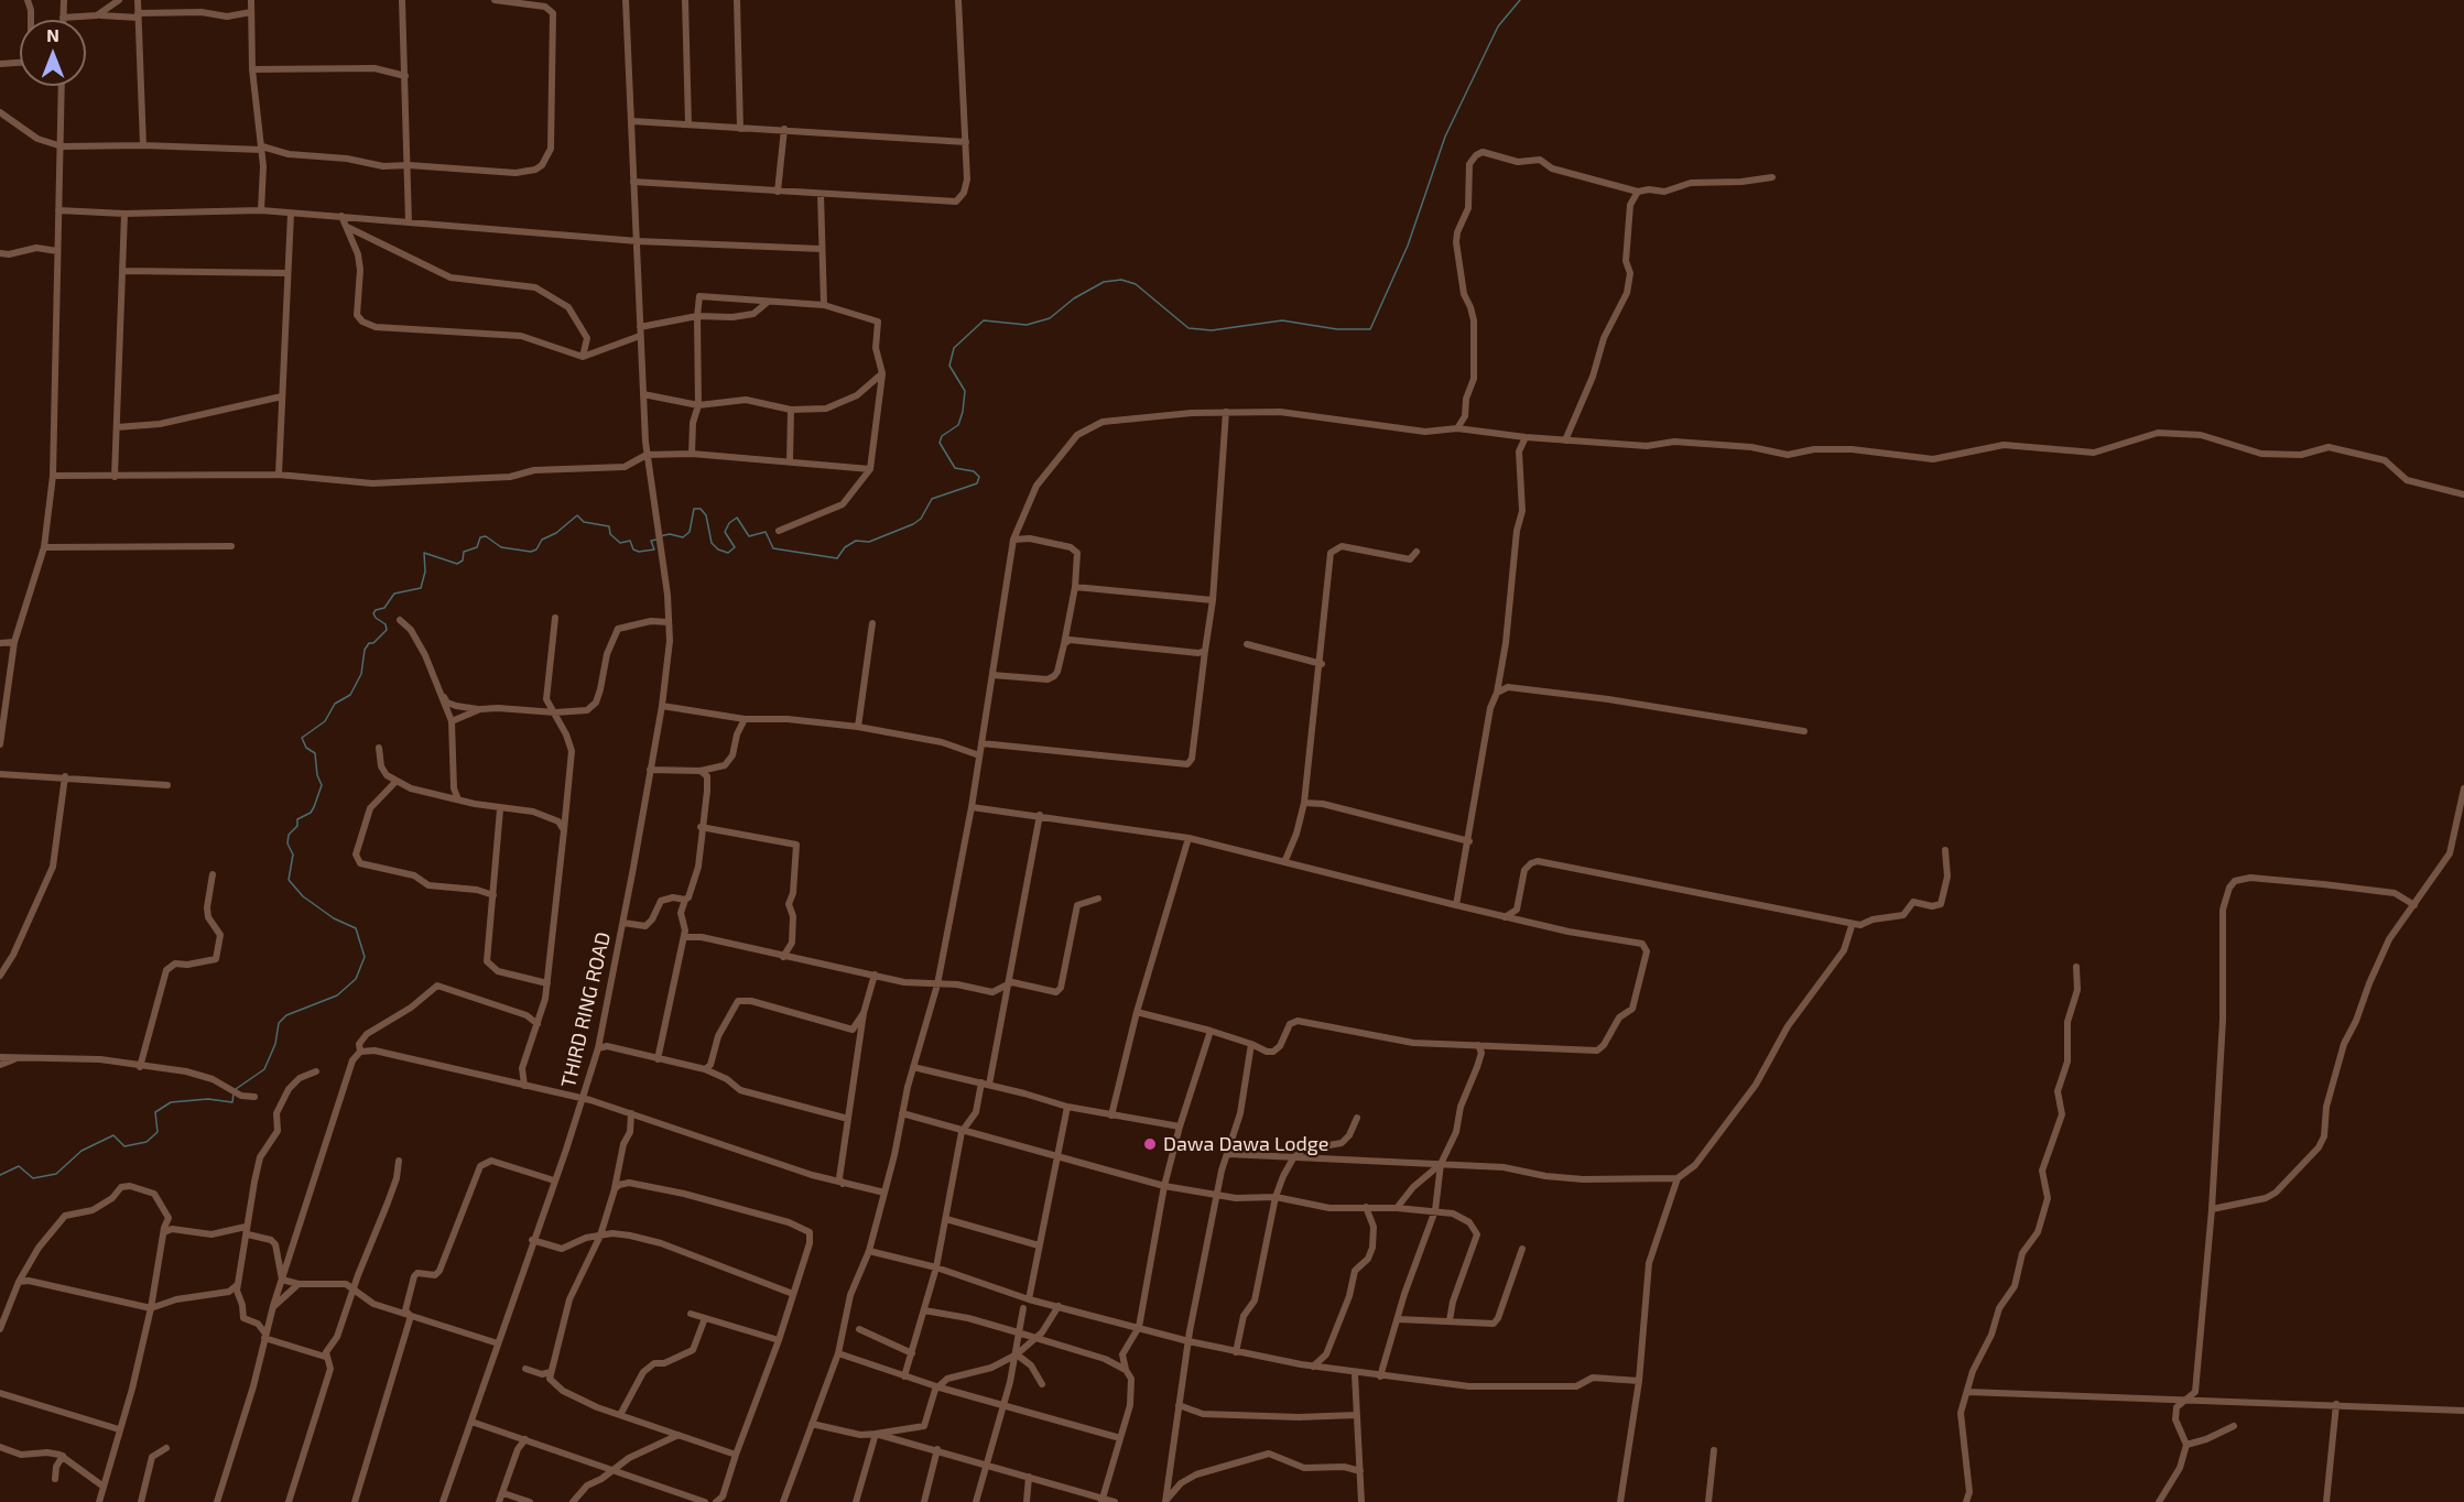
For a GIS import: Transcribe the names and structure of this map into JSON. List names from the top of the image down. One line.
{"streets":{"street":["THIRD RING ROAD"]},"places":["Dawa Dawa Lodge"],"north":"top"}
